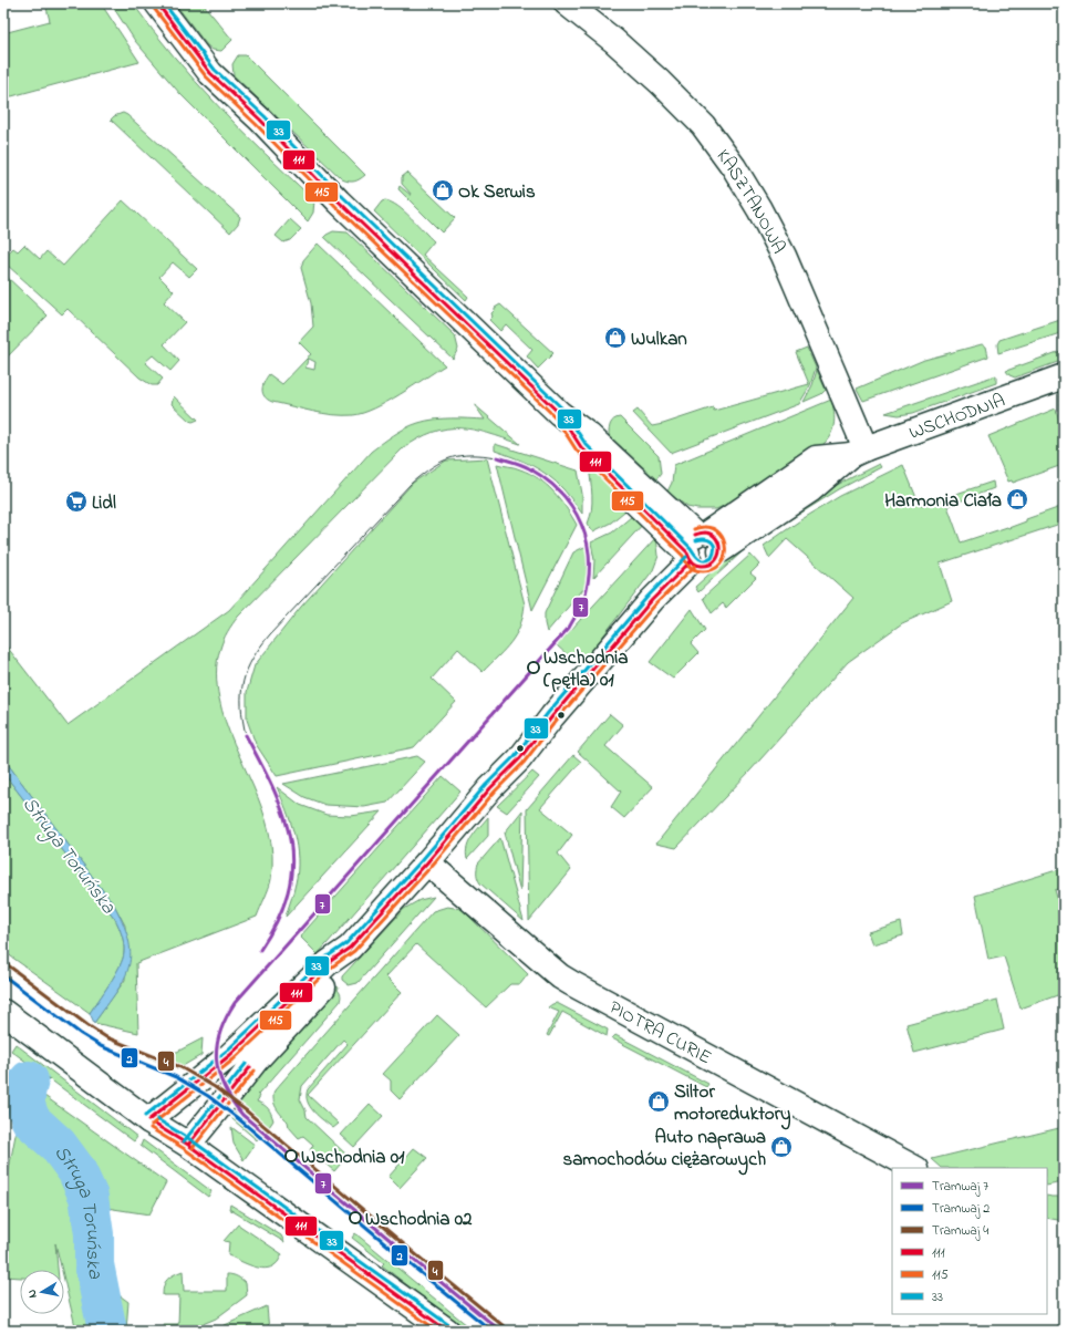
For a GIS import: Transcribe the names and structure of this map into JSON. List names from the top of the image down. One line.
{"streets":{"street":["KASZTANOWA","WSCHODNIA","PIOTRA CURIE"]},"crossings":[["KASZTANOWA","WSCHODNIA"],["WSCHODNIA","PIOTRA CURIE"]],"water":["Struga Toruńska"],"places":{"shop":["Ok Serwis","Wulkan","Harmonia Ciała","Siltor motoreduktory","Auto naprawa samochodów ciężarowych"],"supermarket":["Lidl"],"other":["Wschodnia (pętla) 01","Wschodnia 01","Wschodnia 02"]},"lines":["transit line 111","transit line 33","transit line 115","tram line 7","tram line 4","tram line 2"],"legend":["Tramwaj 7","Tramwaj 2","Tramwaj 4","111","115","33"],"north":"left"}
